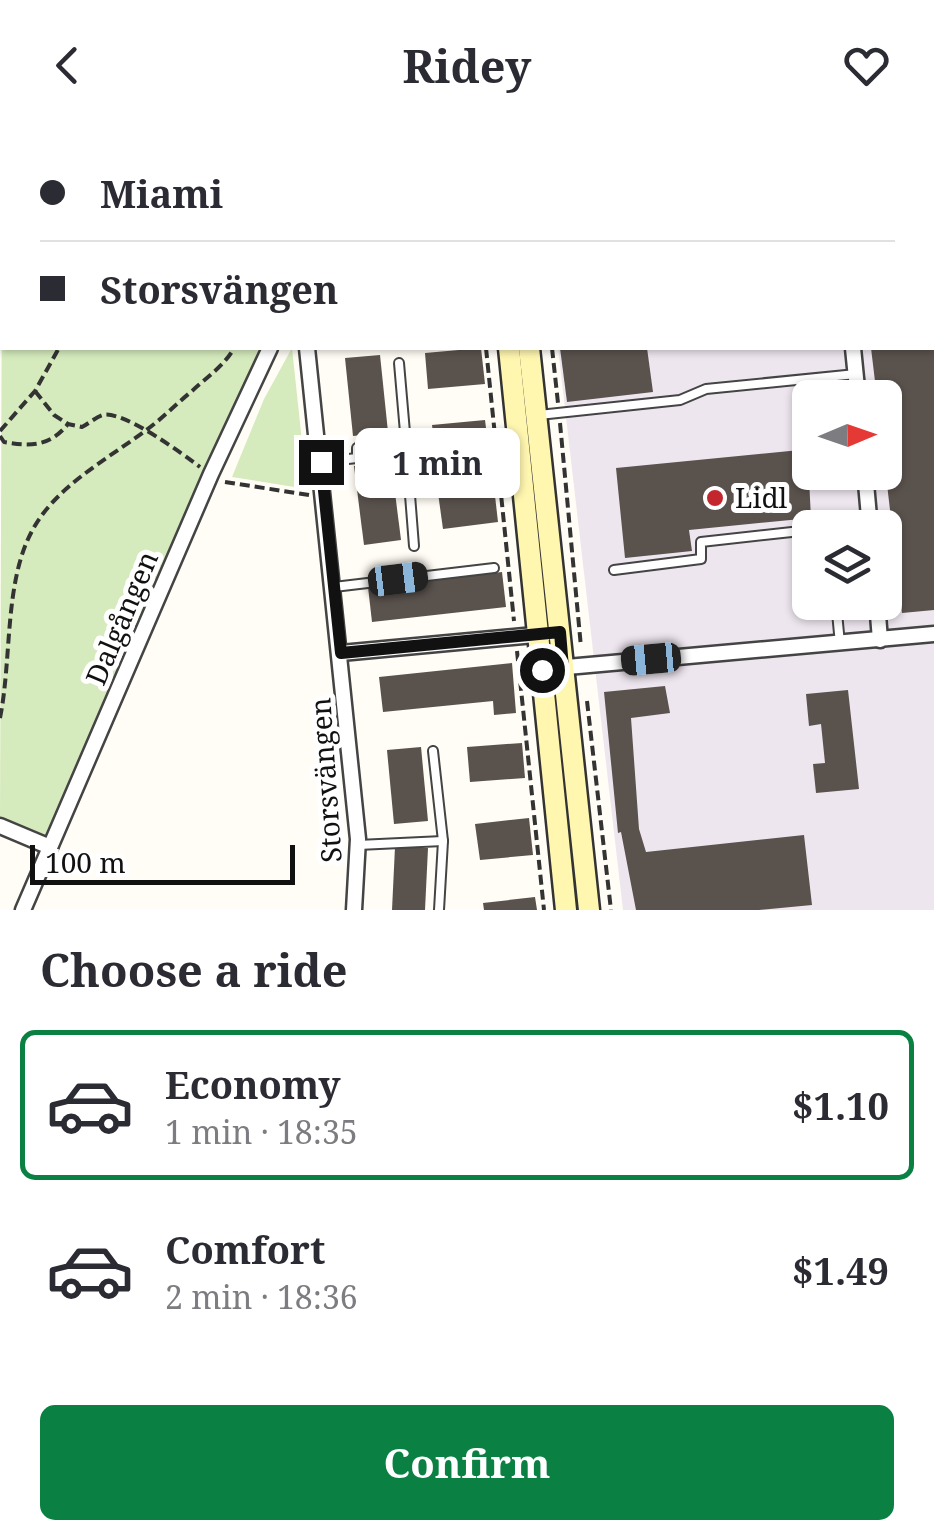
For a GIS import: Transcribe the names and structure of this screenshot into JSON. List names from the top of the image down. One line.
{"streets":{"street":["Dalgången","Storsvängen"]},"places":["Lidl"],"scale_bar":"100 m","north":"right","page":{"header":"Ridey","banner":["Miami","Storsvängen"],"bubble":"1 min","scale":"100 m","heading":"Choose a ride","list":[{"name":"Economy","note":"1 min · 18:35","value":"$1.10"},{"name":"Comfort","note":"2 min · 18:36","value":"$1.49"}],"buttons":"Confirm"}}
